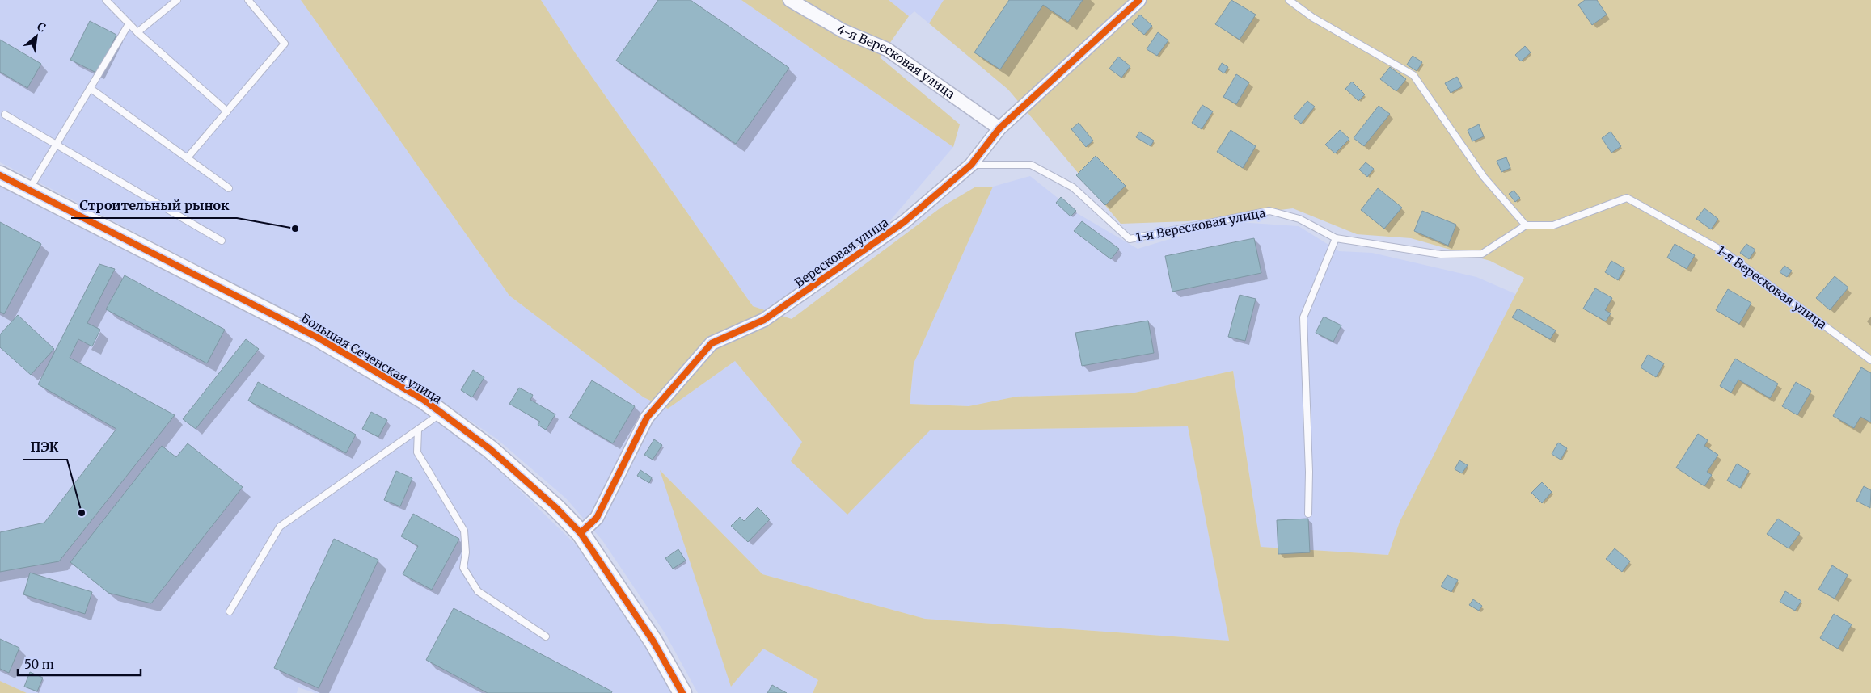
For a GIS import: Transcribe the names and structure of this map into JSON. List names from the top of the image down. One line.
{"streets":{"street":["4-я Вересковая улица","Вересковая улица","Большая Сеченская улица"],"lane":["1-я Вересковая улица"]},"crossings":[["4-я Вересковая улица","Вересковая улица"],["1-я Вересковая улица","Вересковая улица"],["Вересковая улица","Большая Сеченская улица"]],"places":["Строительный рынок","ПЭК"],"scale_bar":"50 m","north":"top right"}
